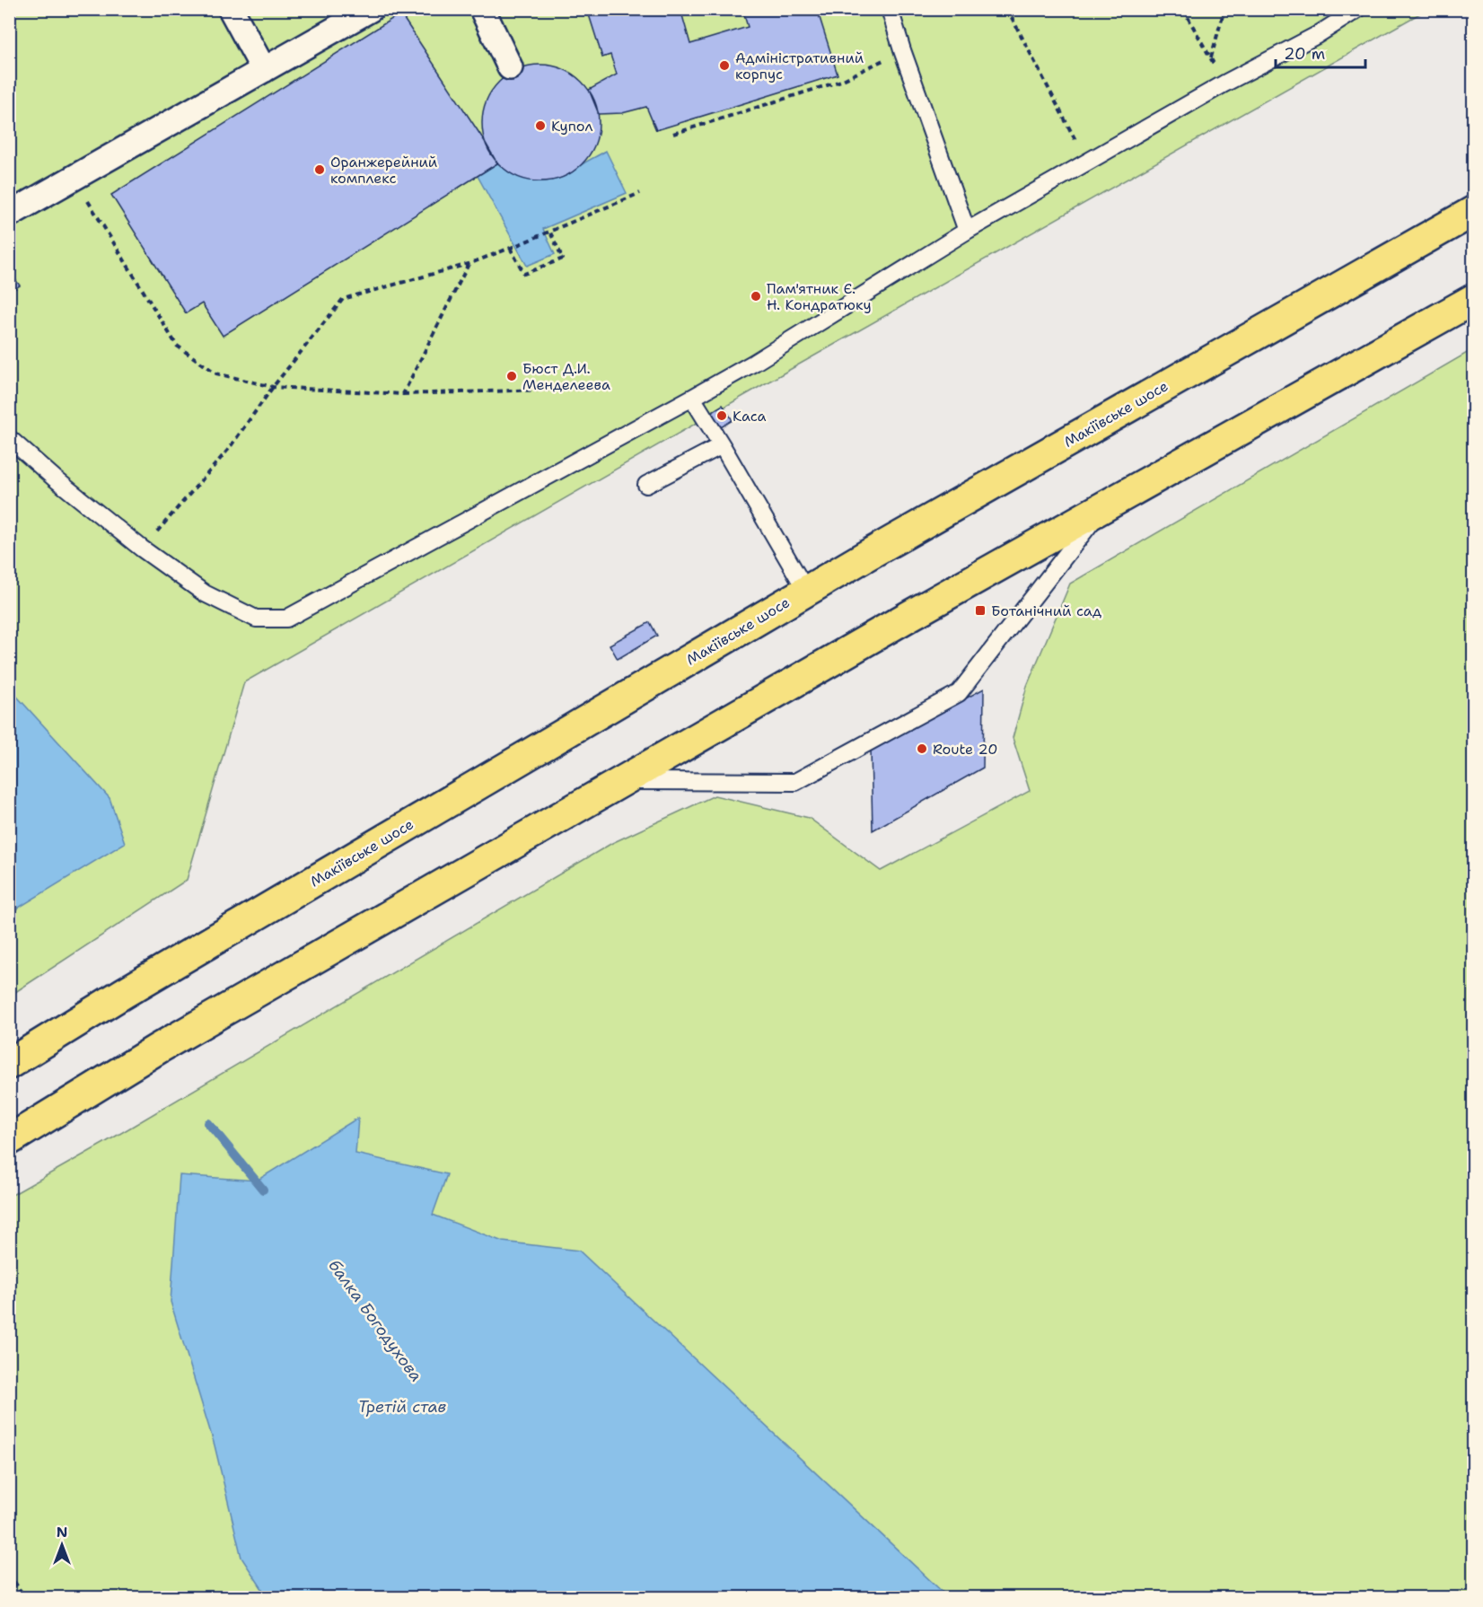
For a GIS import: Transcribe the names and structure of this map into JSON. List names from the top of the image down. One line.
{"streets":{"main road":["Макіївське шосе"]},"water":["балка Богодухова","Третій став"],"places":{"other":["Адміністративний корпус","Купол","Оранжерейний комплекс","Пам'ятник Є. Н. Кондратюку","Бюст Д.И. Менделеева","Каса","Route 20"],"transit":["Ботанічний сад"]},"scale_bar":"20 m","north":"top"}
